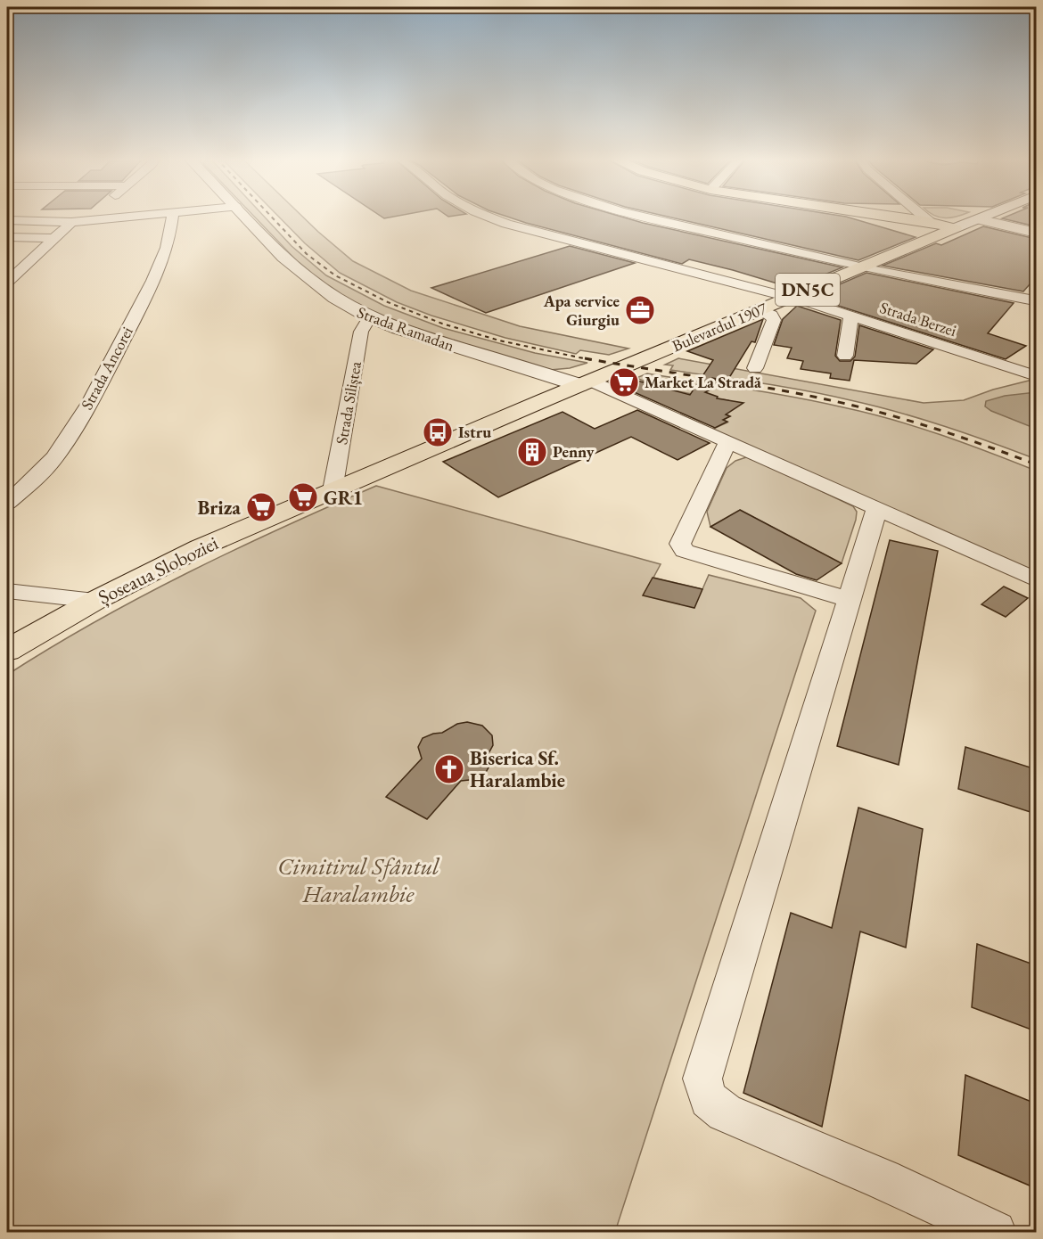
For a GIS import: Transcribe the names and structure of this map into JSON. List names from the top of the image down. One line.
{"streets":{"main road":["DN5C","Bulevardul 1907","Șoseaua Sloboziei"],"street":["Strada Berzei","Strada Ramadan","Strada Ancorei","Strada Siliștea"]},"crossings":[["Strada Berzei","Bulevardul 1907"],["Bulevardul 1907","Strada Ramadan"],["Bulevardul 1907","Șoseaua Sloboziei"],["Strada Ramadan","Strada Siliștea"],["Strada Ramadan","Șoseaua Sloboziei"],["Strada Siliștea","Șoseaua Sloboziei"]],"parks":["Cimitirul Sfântul Haralambie"],"places":{"office":["Apa service Giurgiu"],"supermarket":["Market La Stradă","GR1","Briza"],"bus stop":["Istru"],"building":["Penny"],"church":["Biserica Sf. Haralambie"]}}
